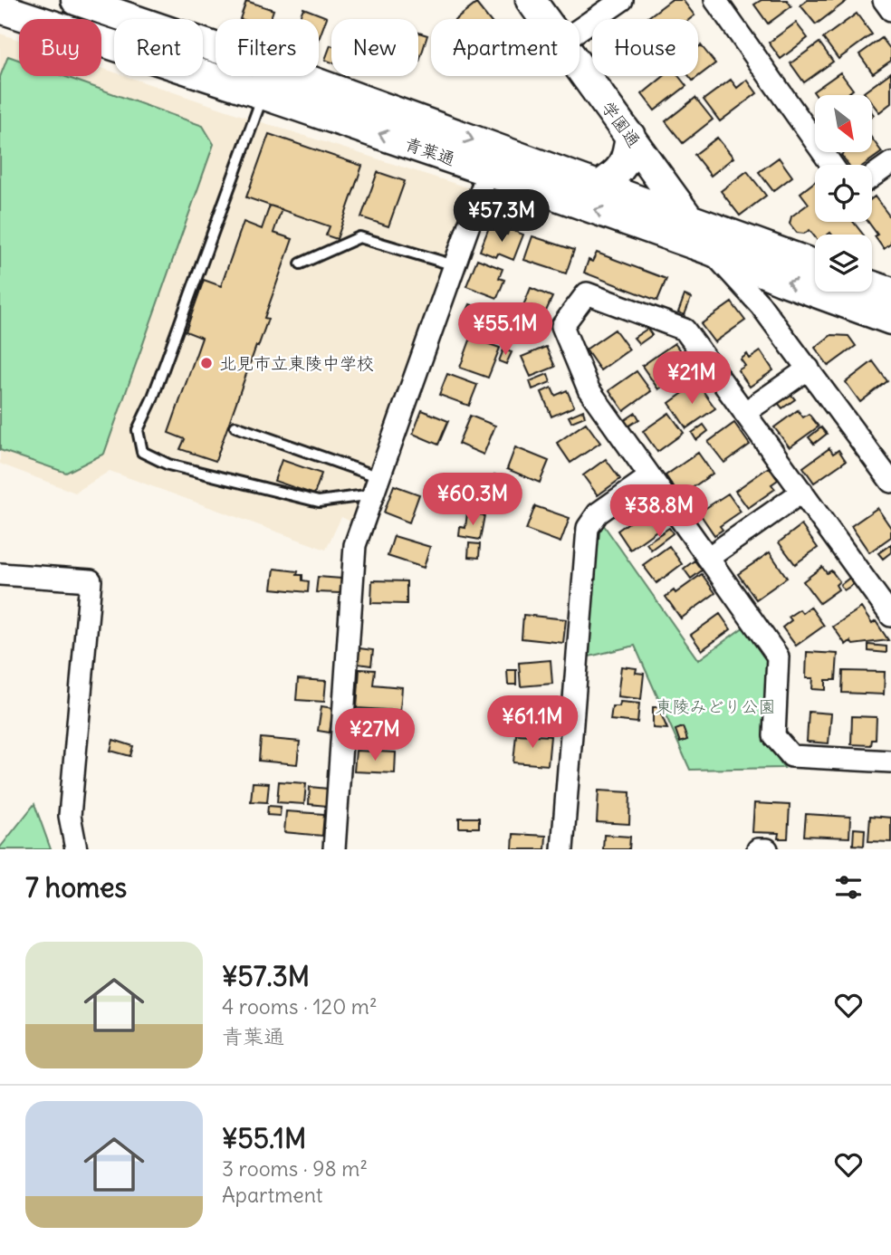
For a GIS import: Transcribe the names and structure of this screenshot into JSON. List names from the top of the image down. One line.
{"streets":{"street":["学園通","青葉通"]},"crossings":[["学園通","青葉通"]],"parks":["東陵みどり公園"],"places":["北見市立東陵中学校"],"north":"bottom right","page":{"chip":["Buy","Rent","Filters","New","Apartment","House"],"price":["¥57.3M","¥55.1M","¥21M","¥60.3M","¥38.8M","¥61.1M","¥27M"],"heading":"7 homes","list":[{"name":"¥57.3M","note":"4 rooms · 120 m² · 青葉通"},{"name":"¥55.1M","note":"3 rooms · 98 m² · Apartment"}]}}
